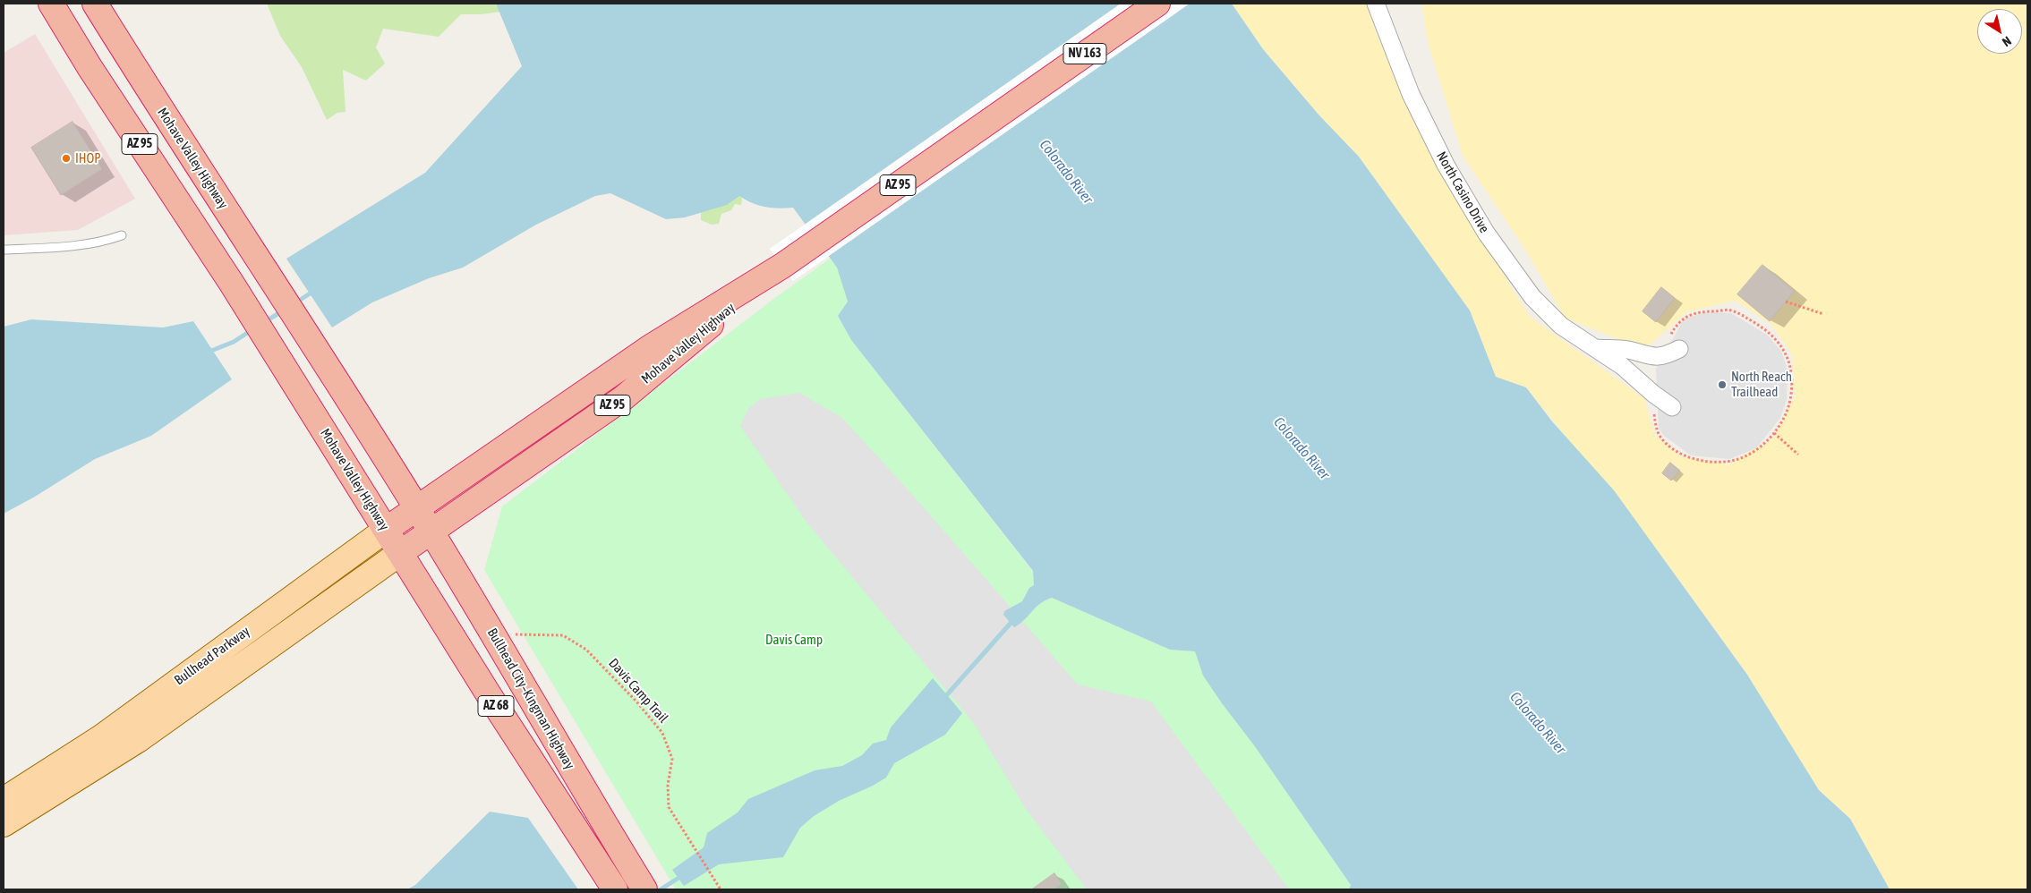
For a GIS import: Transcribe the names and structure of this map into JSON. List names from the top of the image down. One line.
{"streets":{"highway":["NV 163","AZ 95","Mohave Valley Highway","Bullhead Parkway","Bullhead City–Kingman Highway","AZ 68"],"street":["North Casino Drive"],"path":["Davis Camp Trail"]},"crossings":[["NV 163","Mohave Valley Highway"],["Mohave Valley Highway","Bullhead Parkway"],["Mohave Valley Highway","Bullhead City–Kingman Highway"],["Mohave Valley Highway","AZ 68"],["Bullhead Parkway","Bullhead City–Kingman Highway"],["Bullhead Parkway","AZ 68"]],"water":["Colorado River"],"parks":["Davis Camp"],"places":["IHOP","North Reach Trailhead"],"north":"bottom right"}
